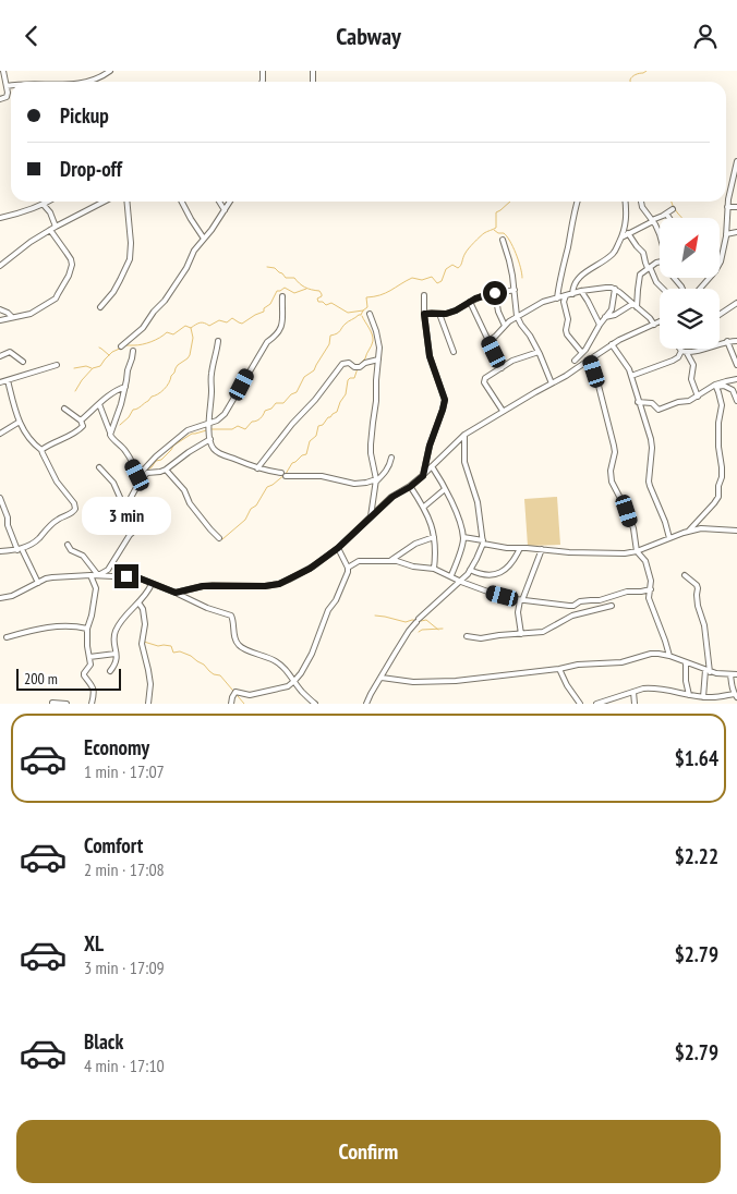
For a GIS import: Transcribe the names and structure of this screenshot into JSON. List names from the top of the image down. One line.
{"scale_bar":"200 m","north":"top right","page":{"header":"Cabway","banner":["Pickup","Drop-off"],"bubble":"3 min","scale":"200 m","list":[{"name":"Economy","note":"1 min · 17:07","value":"$1.64"},{"name":"Comfort","note":"2 min · 17:08","value":"$2.22"},{"name":"XL","note":"3 min · 17:09","value":"$2.79"},{"name":"Black","note":"4 min · 17:10","value":"$2.79"}],"buttons":"Confirm"}}
